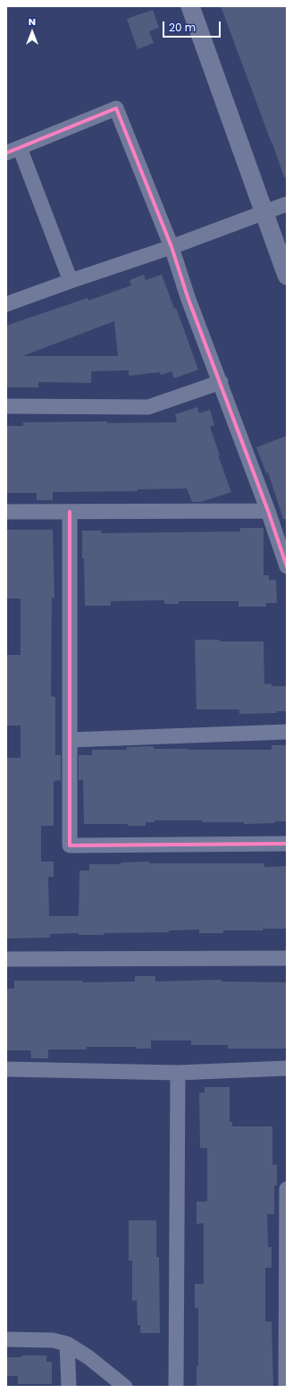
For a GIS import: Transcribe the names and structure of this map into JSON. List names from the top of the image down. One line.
{"scale_bar":"20 m","north":"top"}
